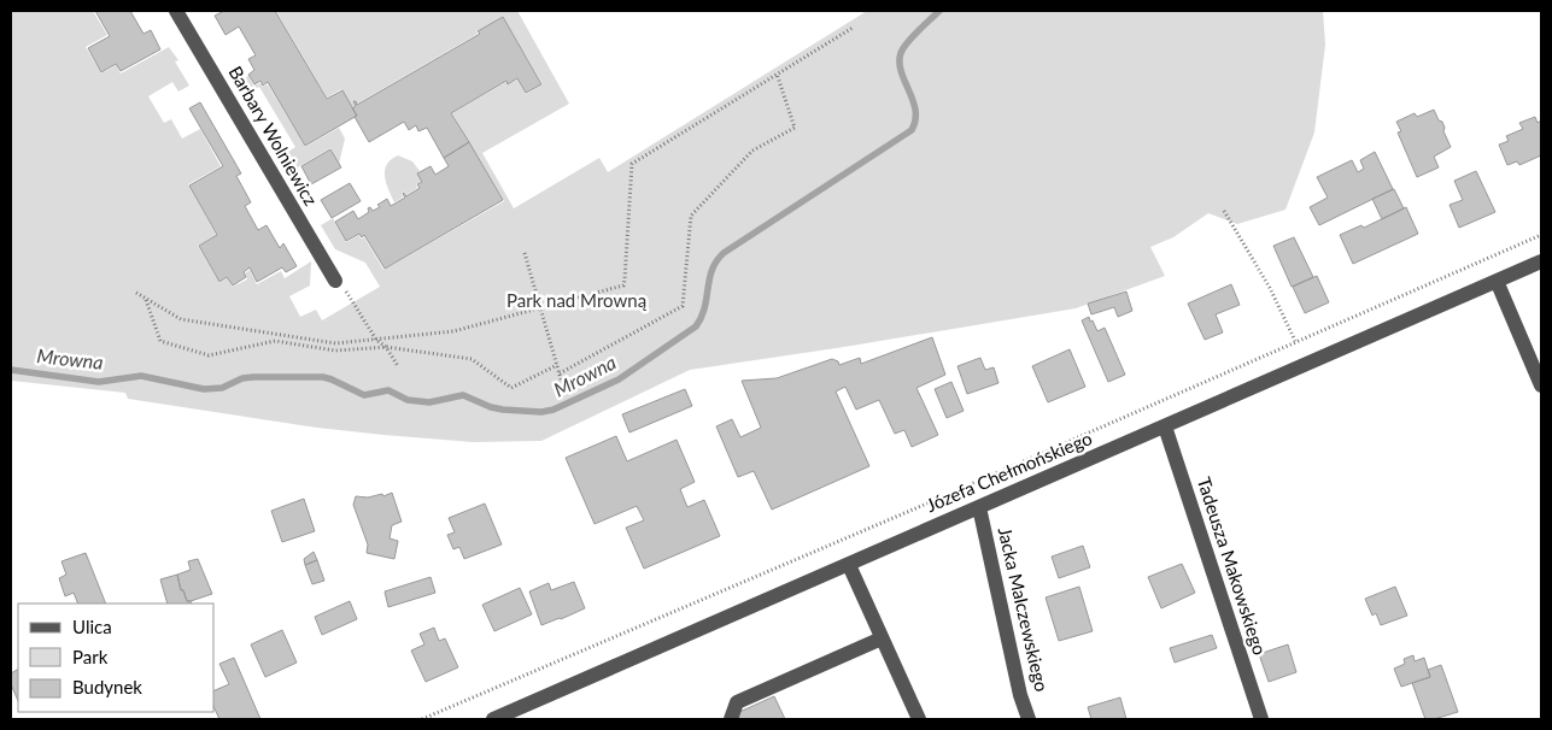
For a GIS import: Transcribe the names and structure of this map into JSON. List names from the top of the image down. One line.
{"streets":{"street":["Barbary Wolniewicz","Józefa Chełmońskiego","Tadeusza Makowskiego","Jacka Malczewskiego"]},"crossings":[["Józefa Chełmońskiego","Tadeusza Makowskiego"],["Józefa Chełmońskiego","Jacka Malczewskiego"]],"water":["Mrowna"],"parks":["Park nad Mrowną"],"legend":["Ulica","Park","Budynek"]}
